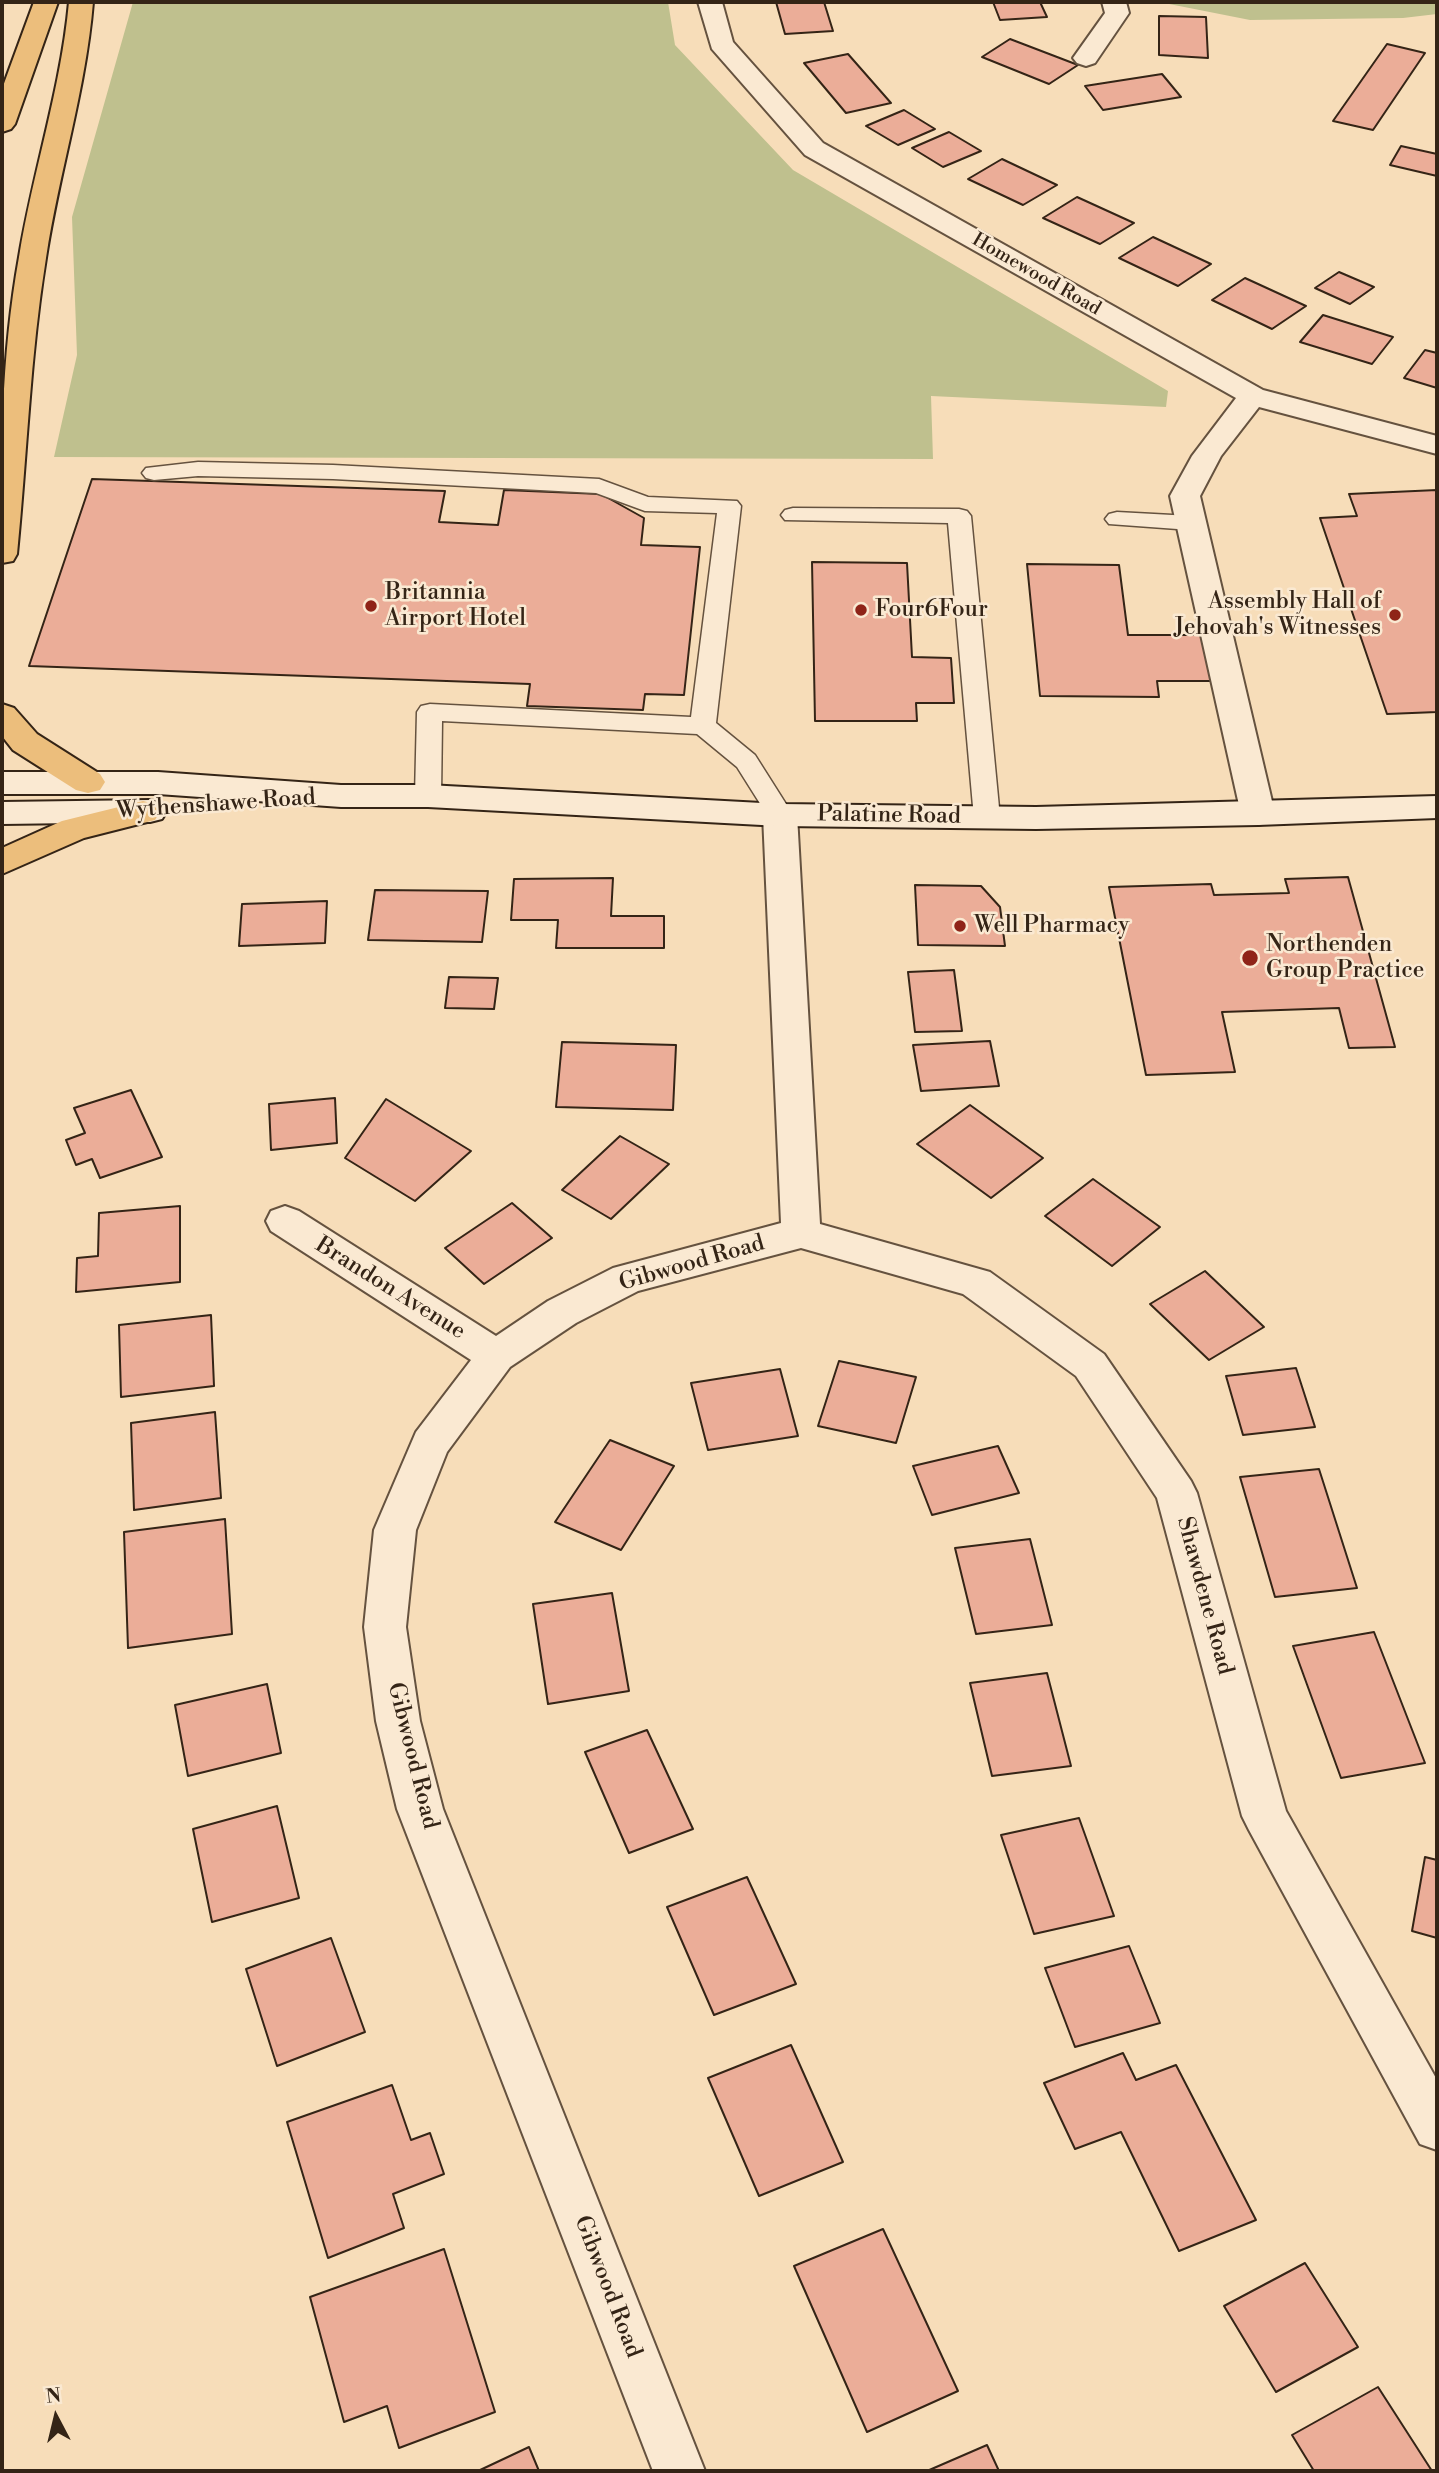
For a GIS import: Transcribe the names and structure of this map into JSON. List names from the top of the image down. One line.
{"streets":{"street":["Homewood Road","Wythenshawe Road","Palatine Road","Gibwood Road","Brandon Avenue","Shawdene Road"]},"crossings":[["Wythenshawe Road","Palatine Road"],["Gibwood Road","Brandon Avenue"],["Gibwood Road","Shawdene Road"]],"places":["Britannia Airport Hotel","Four6Four","Assembly Hall of Jehovah's Witnesses","Well Pharmacy","Northenden Group Practice"],"north":"top"}
